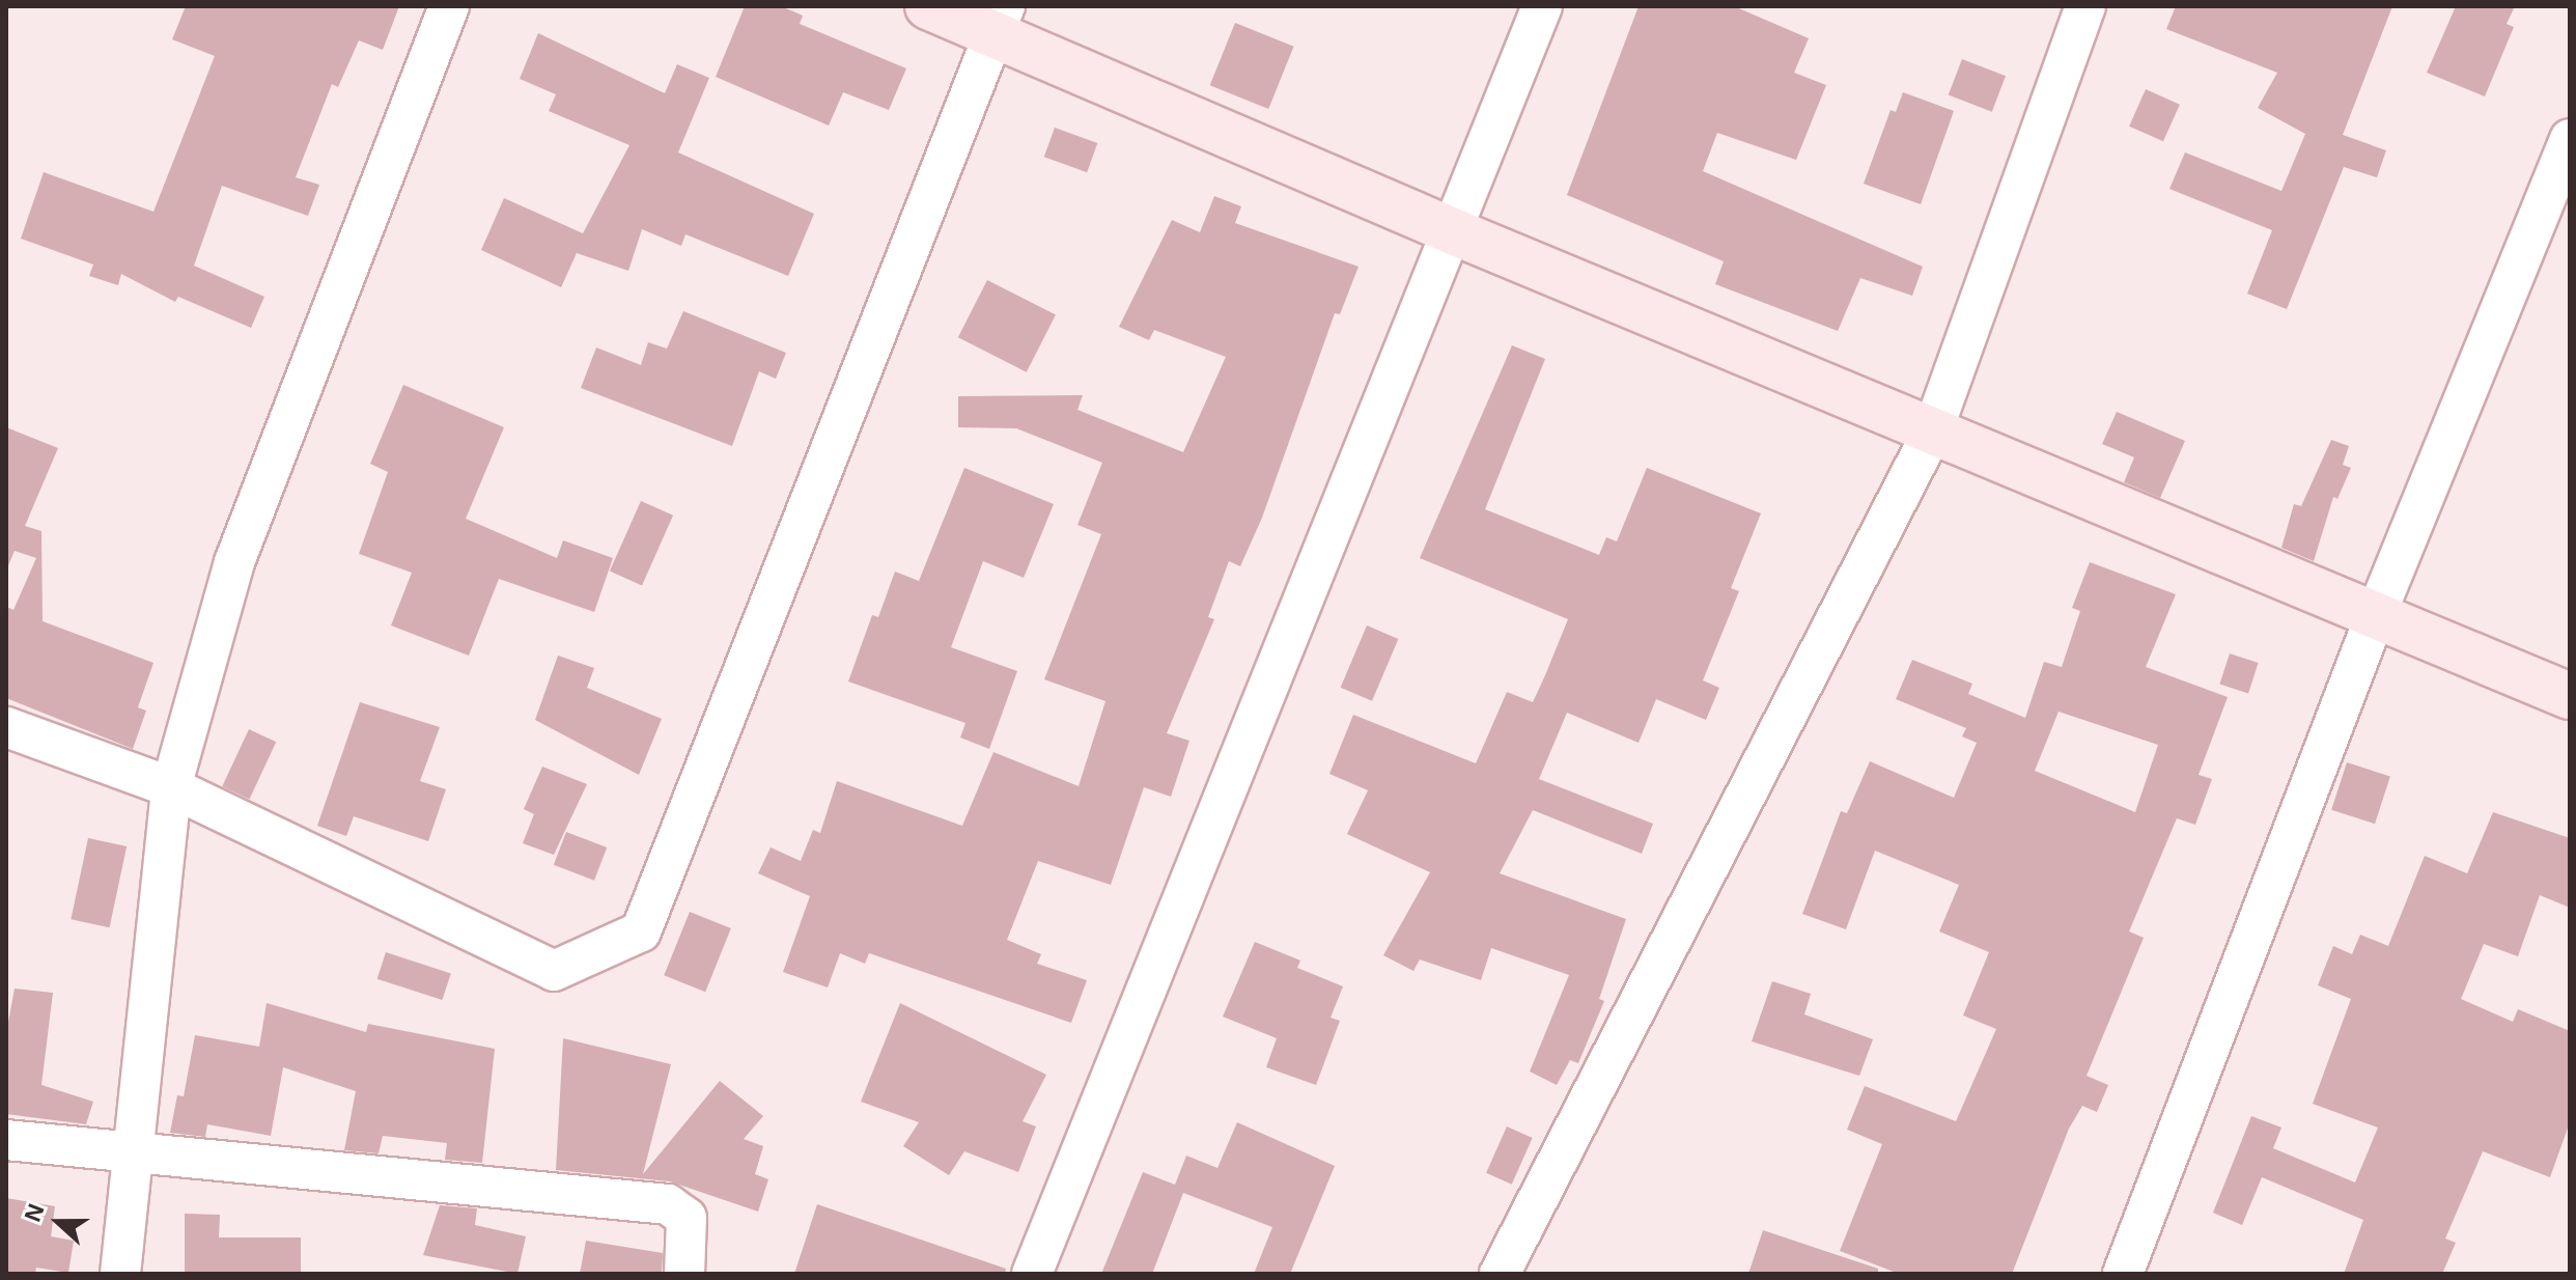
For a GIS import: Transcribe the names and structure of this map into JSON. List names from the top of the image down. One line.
{"north":"left"}
